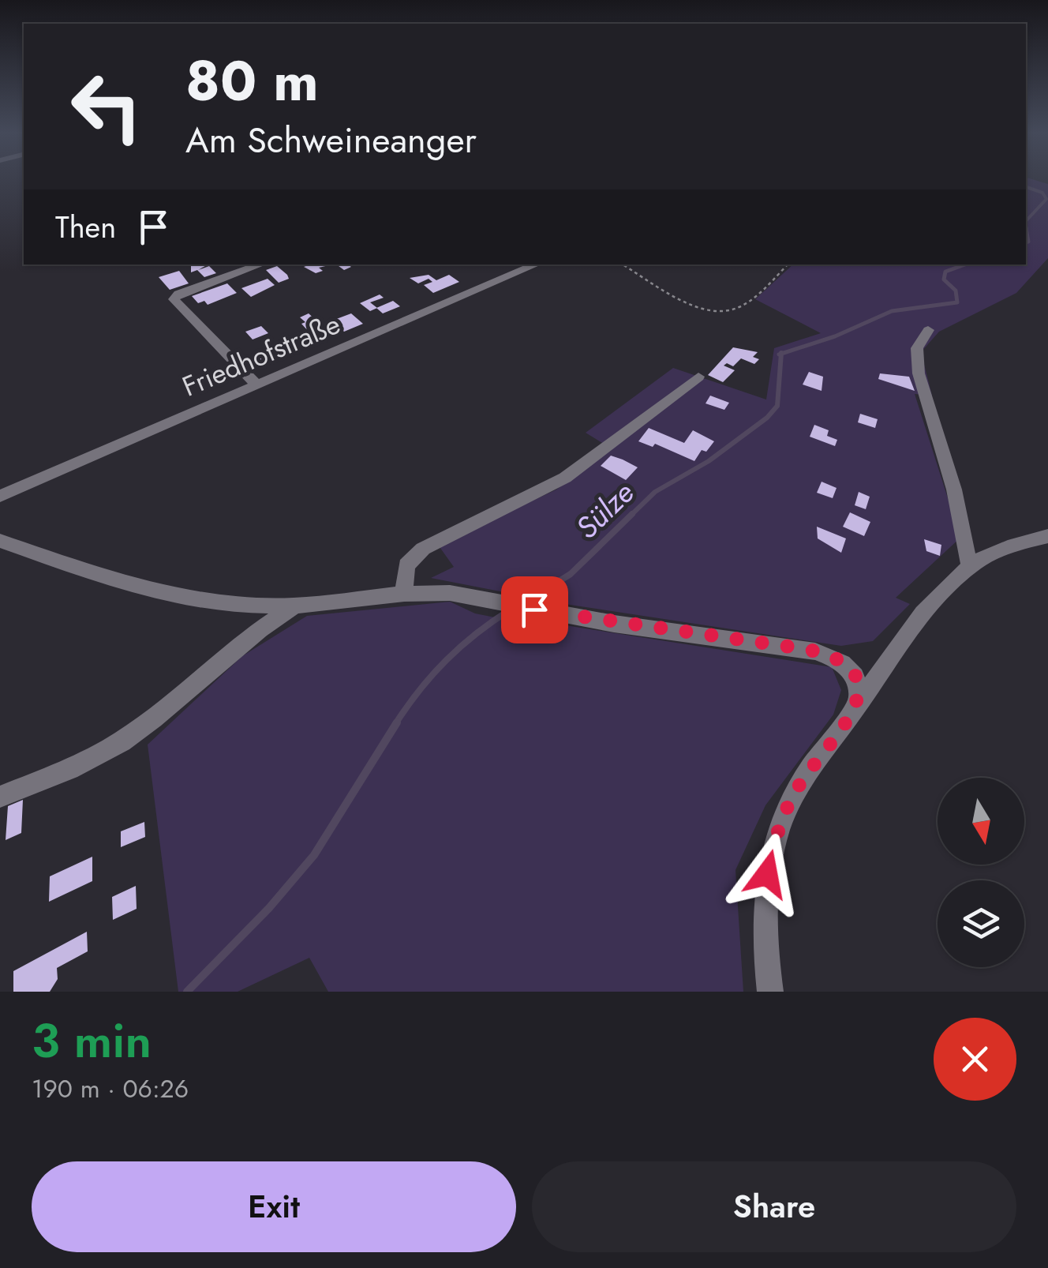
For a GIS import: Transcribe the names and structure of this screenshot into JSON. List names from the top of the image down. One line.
{"streets":{"street":["Friedhofstraße"]},"water":["Sülze"],"north":"bottom","page":{"turn":["80 m","Am Schweineanger"],"then":"Then","heading":["3 min","190 m · 06:26"],"buttons":["Exit","Share"]}}
